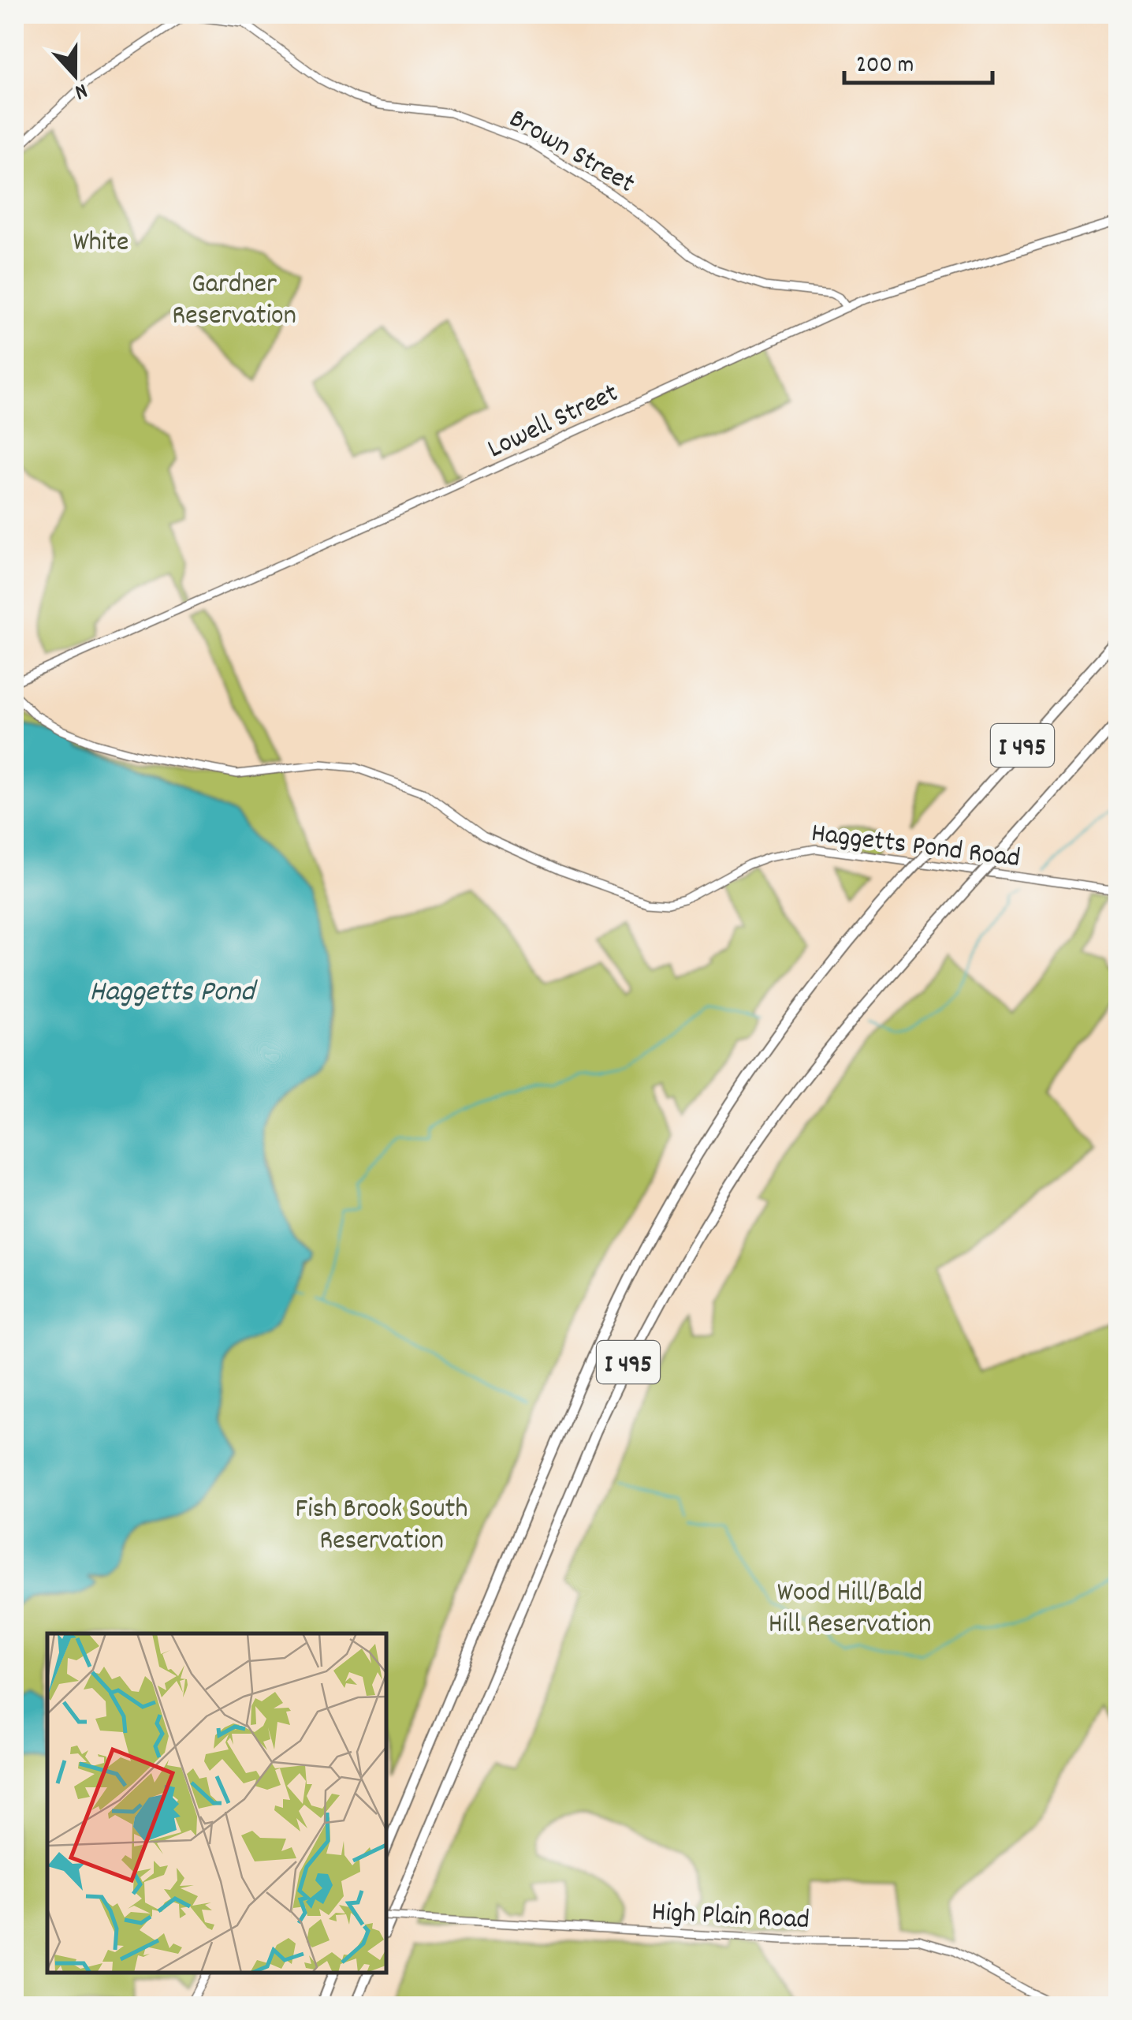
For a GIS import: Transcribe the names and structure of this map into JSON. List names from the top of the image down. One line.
{"streets":{"highway":["I 495"],"street":["Brown Street","Lowell Street","Haggetts Pond Road","High Plain Road"]},"crossings":[["Brown Street","Lowell Street"]],"water":["Haggetts Pond"],"parks":["White","Gardner Reservation","Fish Brook South Reservation","Wood Hill/Bald Hill Reservation"],"scale_bar":"200 m","north":"bottom"}
